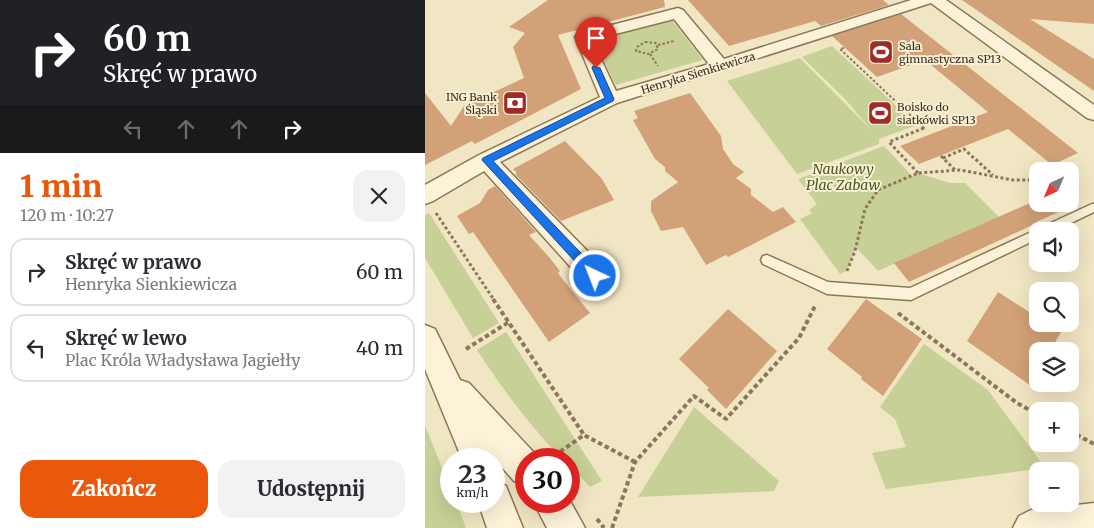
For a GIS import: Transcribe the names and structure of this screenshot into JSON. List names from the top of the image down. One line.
{"streets":{"street":["Henryka Sienkiewicza"]},"parks":["Naukowy Plac Zabaw"],"places":{"sports":["Sala gimnastyczna SP13","Boisko do siatkówki SP13"],"bank":["ING Bank Śląski"]},"north":"bottom left","page":{"turn":["60 m","Skręć w prawo"],"heading":["1 min","120 m · 10:27"],"map_buttons":["+","−"],"list":[{"name":"Skręć w prawo","note":"Henryka Sienkiewicza","value":"60 m"},{"name":"Skręć w lewo","note":"Plac Króla Władysława Jagiełły","value":"40 m"}],"speed":"23 km/h","limit":"30","buttons":["Zakończ","Udostępnij"]}}
